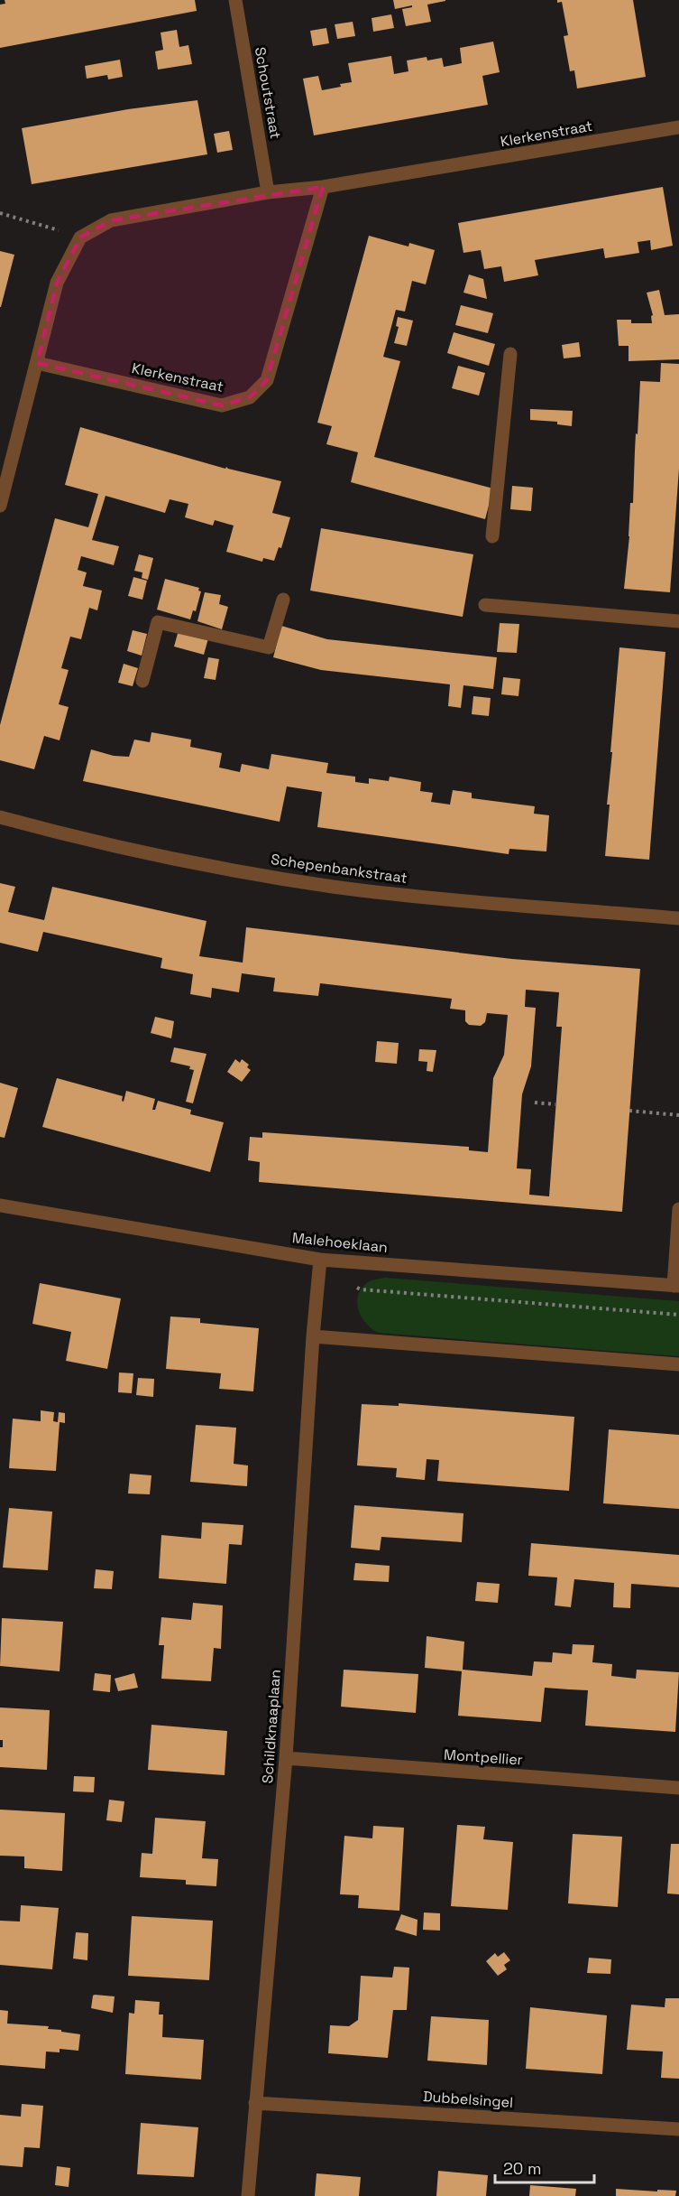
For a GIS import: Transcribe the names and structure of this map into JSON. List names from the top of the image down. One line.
{"streets":{"street":["Schoutstraat","Klerkenstraat","Schepenbankstraat","Malehoeklaan","Schildknaaplaan","Montpellier","Dubbelsingel"]},"crossings":[["Schoutstraat","Klerkenstraat"],["Malehoeklaan","Schildknaaplaan"],["Schildknaaplaan","Montpellier"],["Schildknaaplaan","Dubbelsingel"]],"scale_bar":"20 m"}
